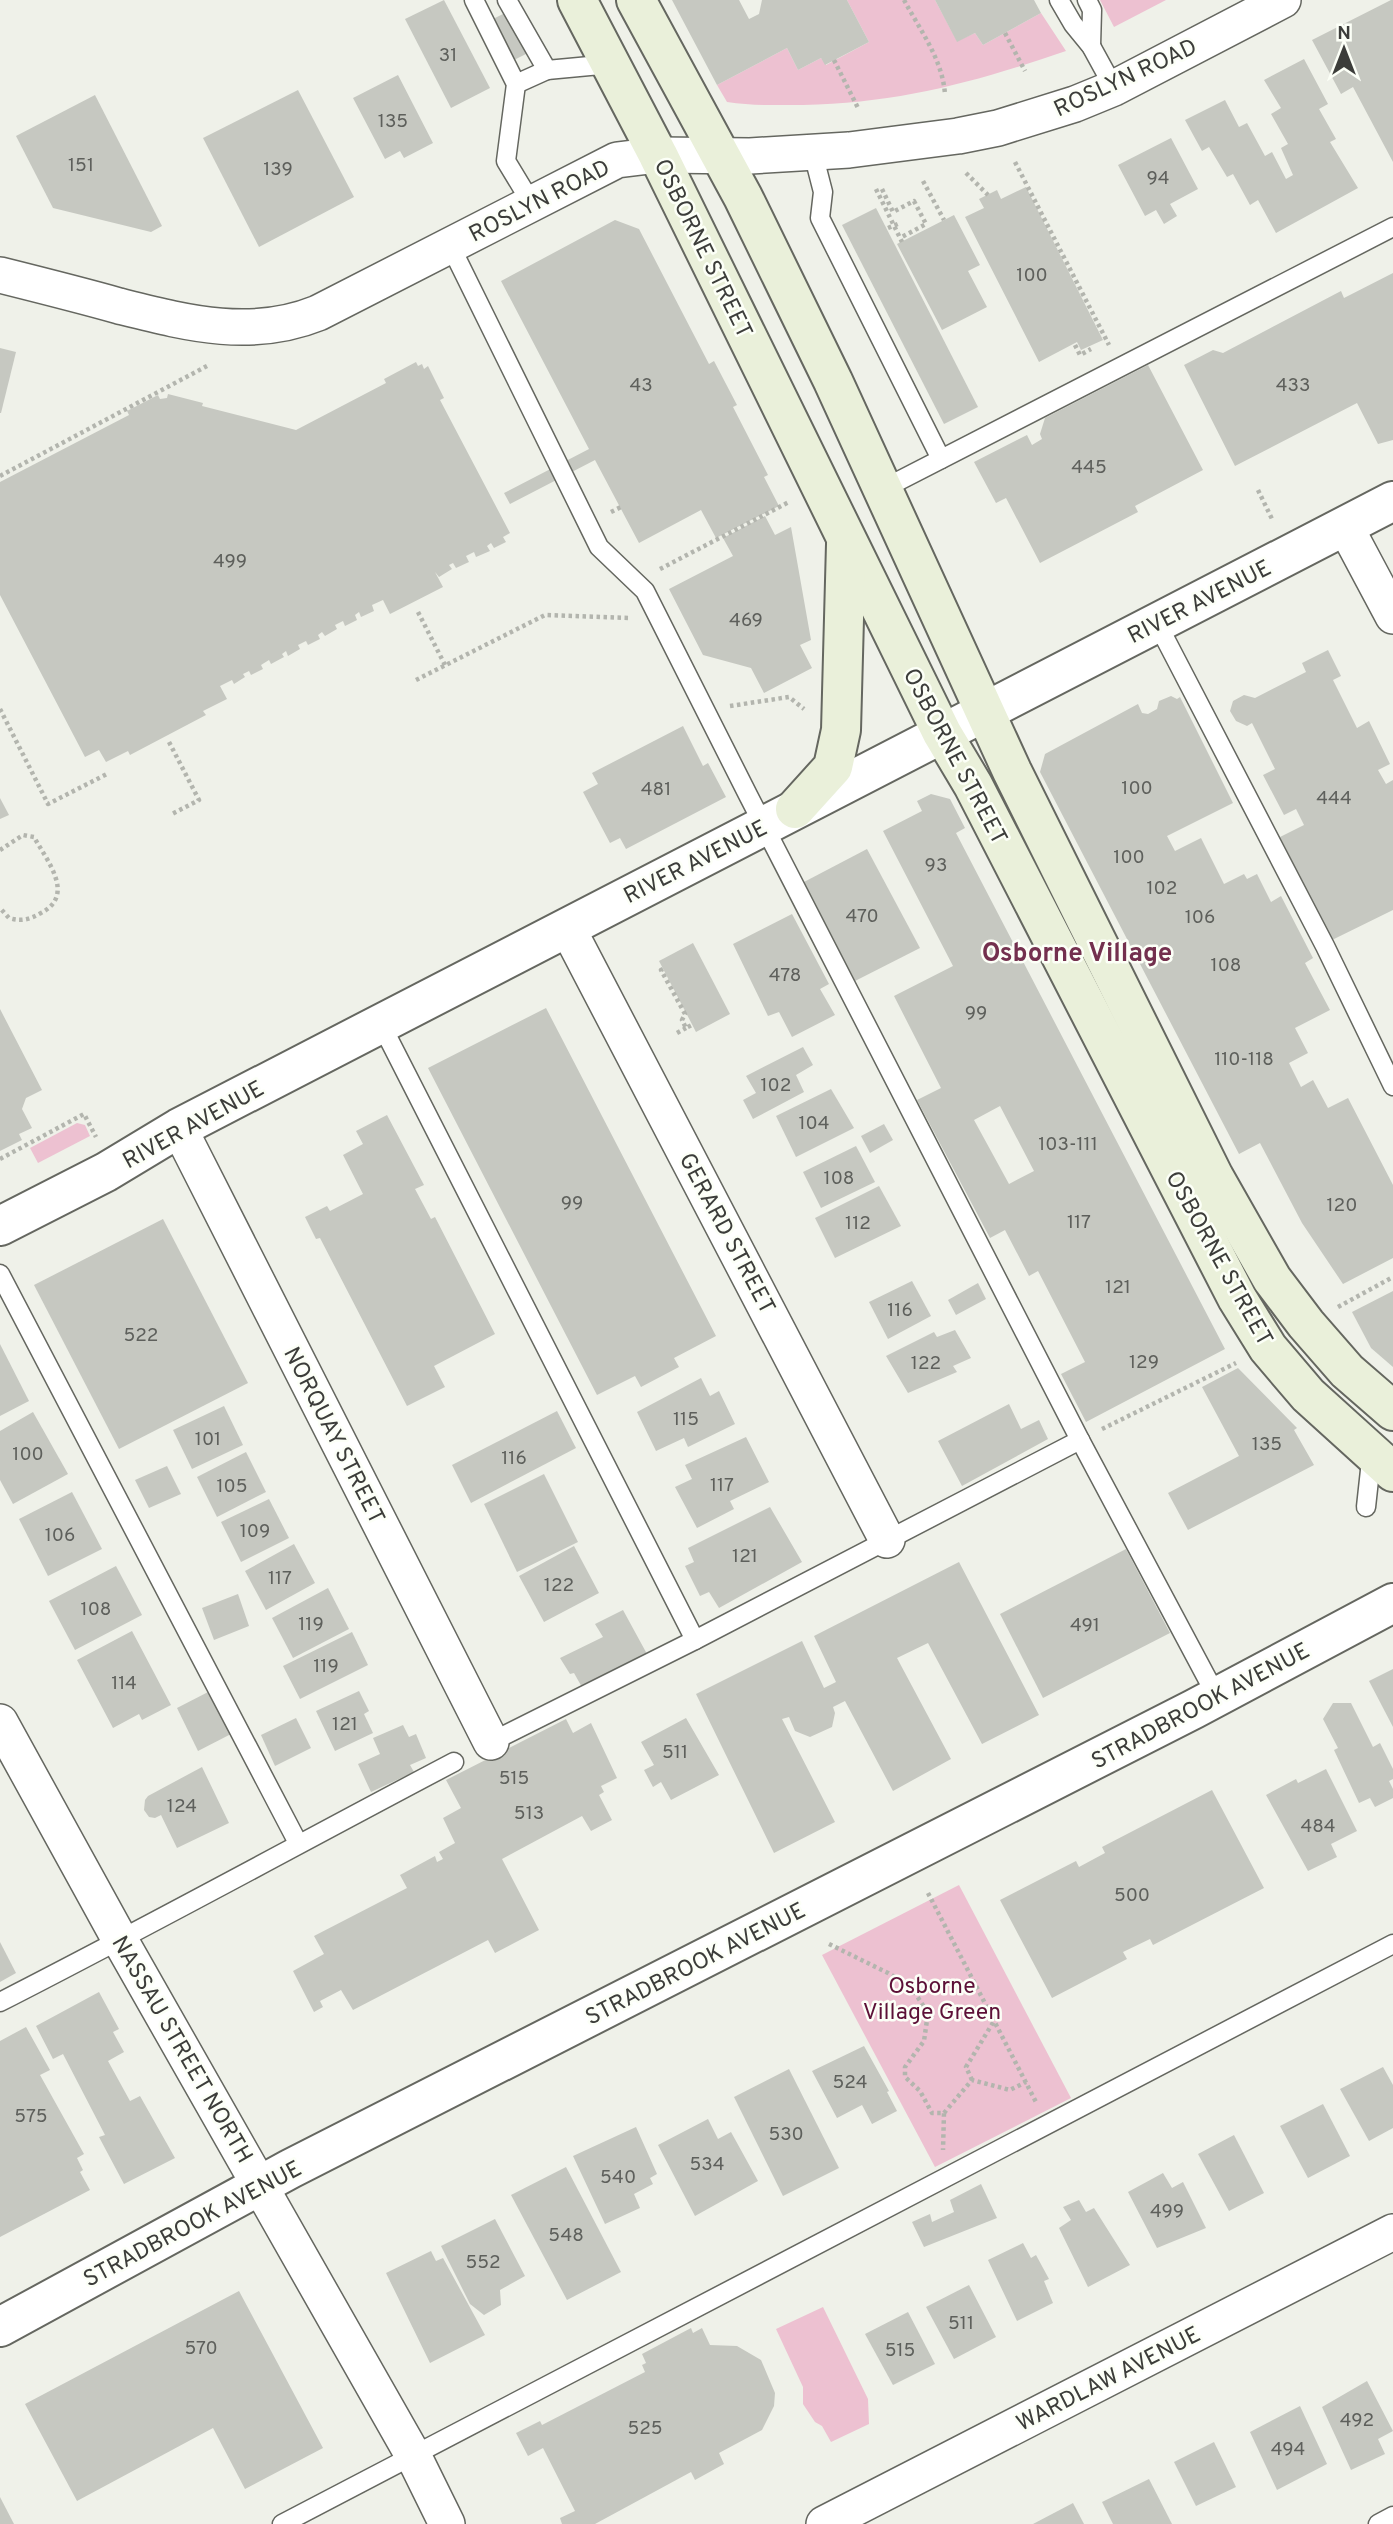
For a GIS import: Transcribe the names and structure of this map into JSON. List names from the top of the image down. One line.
{"streets":{"main road":["OSBORNE STREET"],"street":["ROSLYN ROAD","RIVER AVENUE","GERARD STREET","NORQUAY STREET","STRADBROOK AVENUE","NASSAU STREET NORTH","WARDLAW AVENUE"]},"crossings":[["ROSLYN ROAD","OSBORNE STREET"],["OSBORNE STREET","RIVER AVENUE"],["RIVER AVENUE","GERARD STREET"],["RIVER AVENUE","NORQUAY STREET"],["STRADBROOK AVENUE","NASSAU STREET NORTH"]],"districts":["Osborne Village"],"parks":["Osborne Village Green"],"house_numbers":["31","135","151","139","94","100","43","433","445","499","469","100","481","444","100","93","102","470","106","108","478","99","110-118","102","104","103-111","108","99","120","117","112","121","116","522","129","122","115","101","135","100","116","117","105","109","106","121","117","122","108","119","491","119","114","121","511","515","124","513","484","500","524","575","530","534","540","499","548","552","511","570","515","492","525","494"],"north":"top"}
